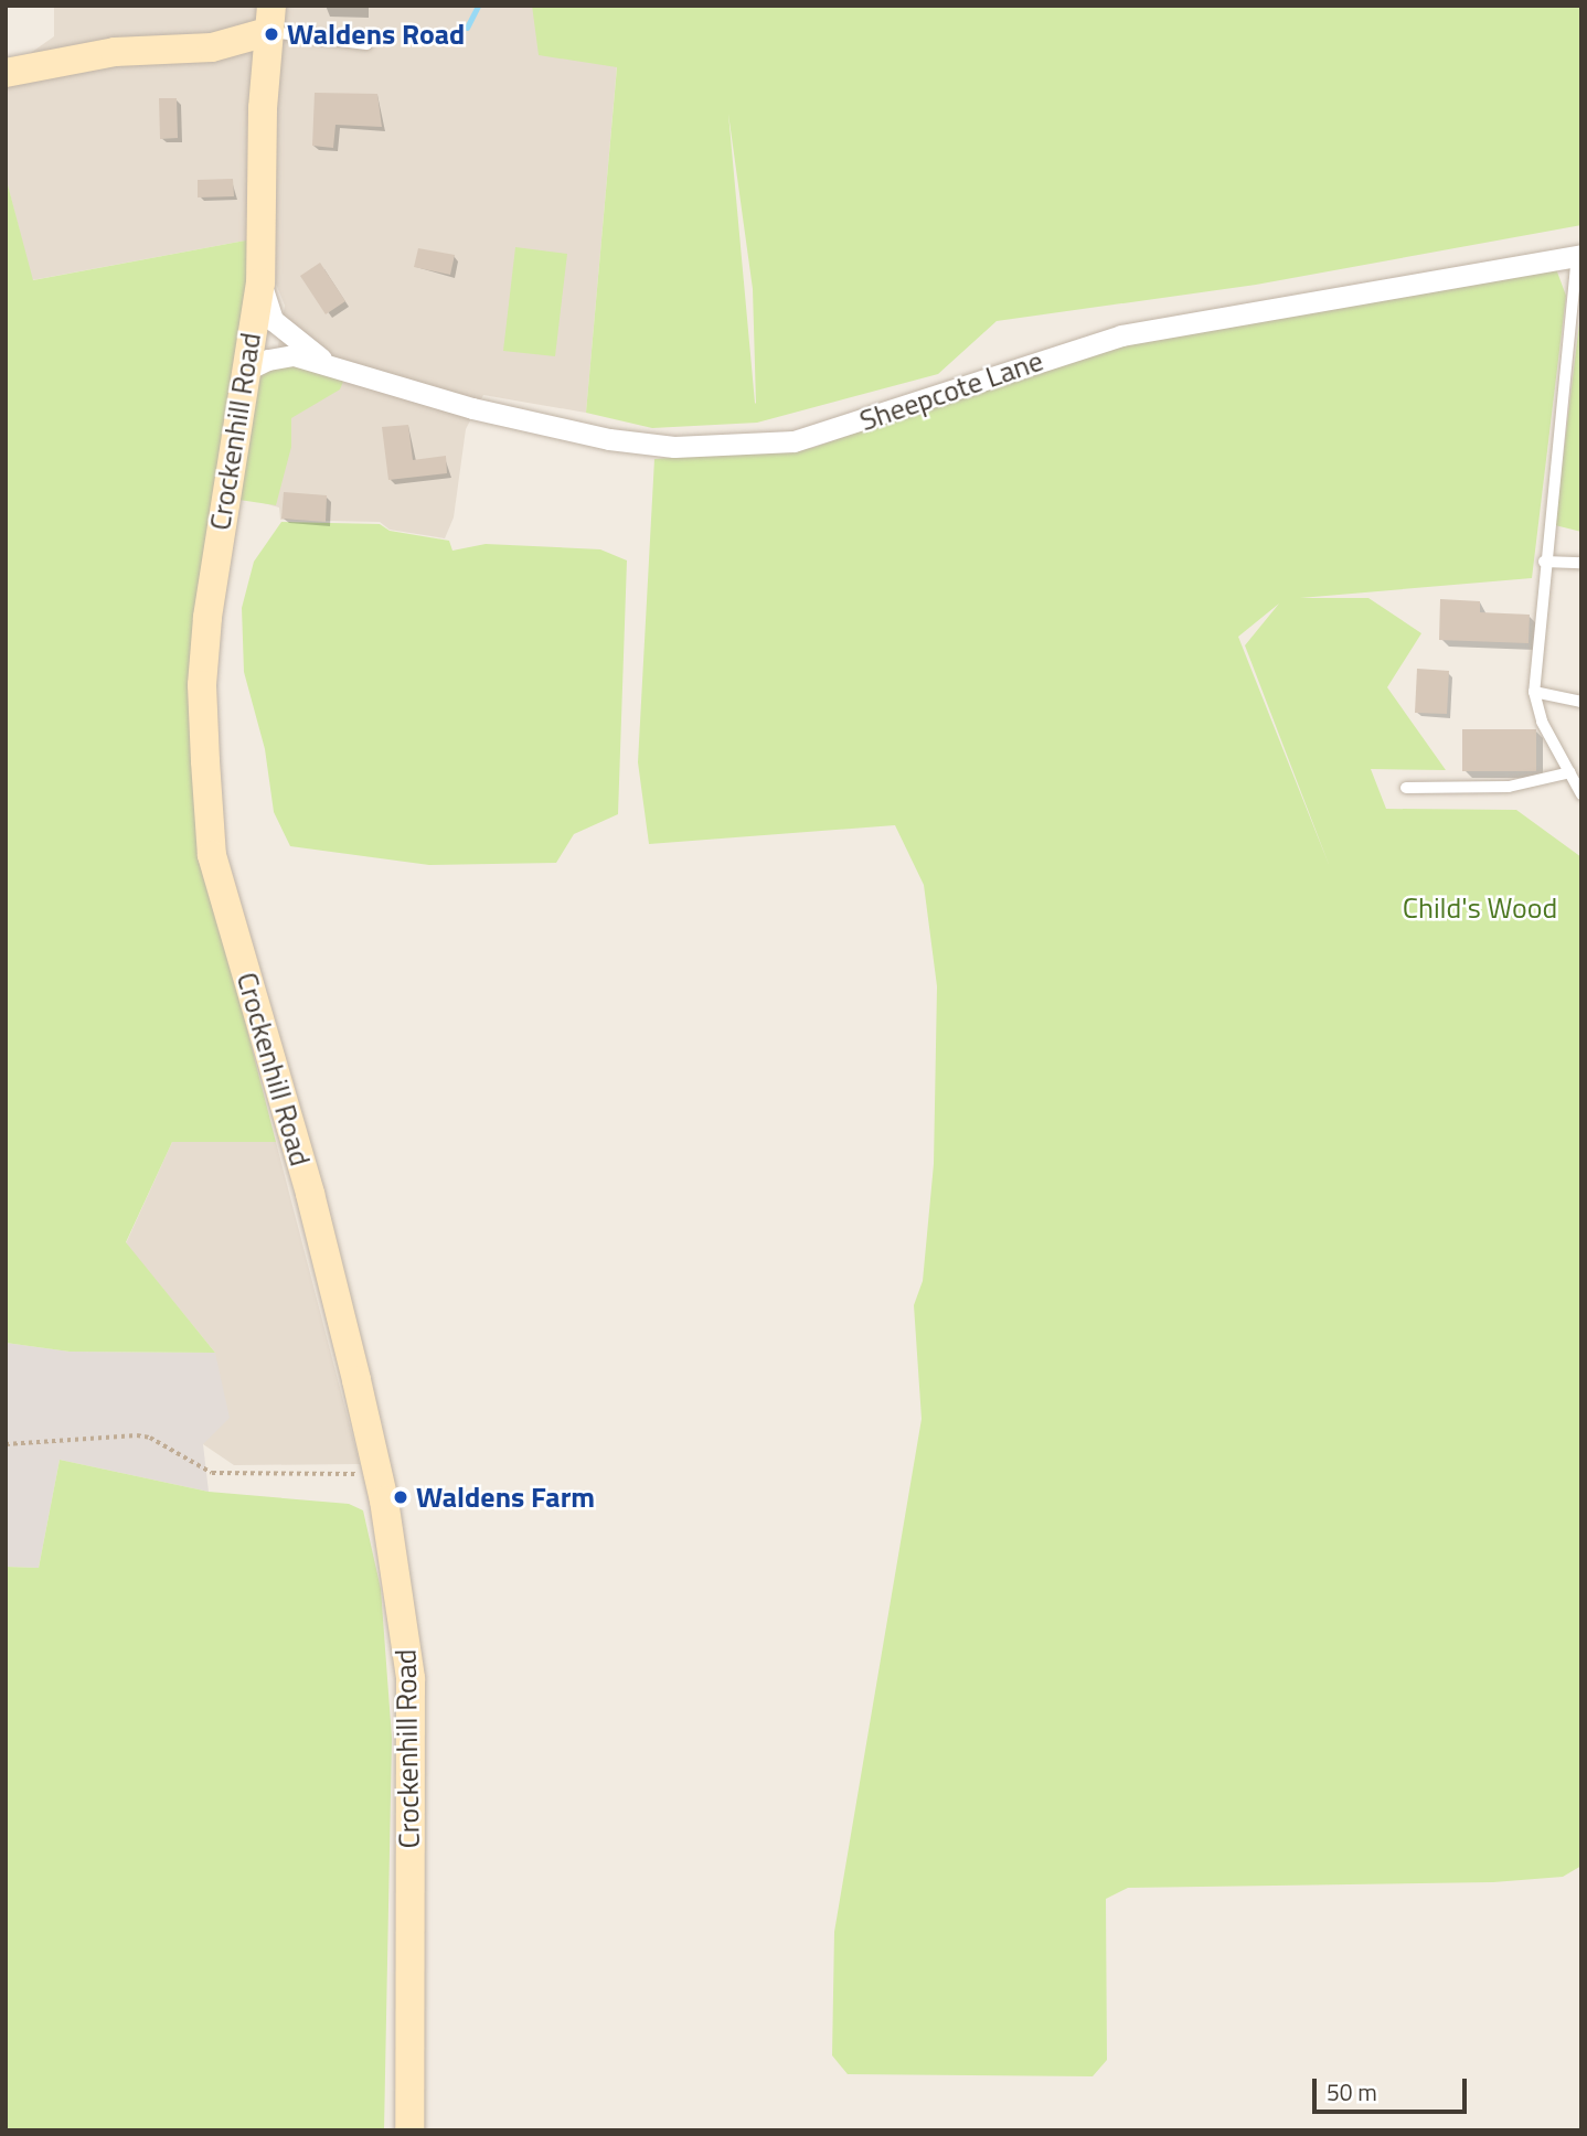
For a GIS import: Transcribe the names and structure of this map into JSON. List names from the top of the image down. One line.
{"streets":{"main road":["Crockenhill Road"],"street":["Sheepcote Lane"]},"crossings":[["Sheepcote Lane","Crockenhill Road"]],"parks":["Child's Wood"],"places":["Waldens Road","Waldens Farm"],"scale_bar":"50 m"}
